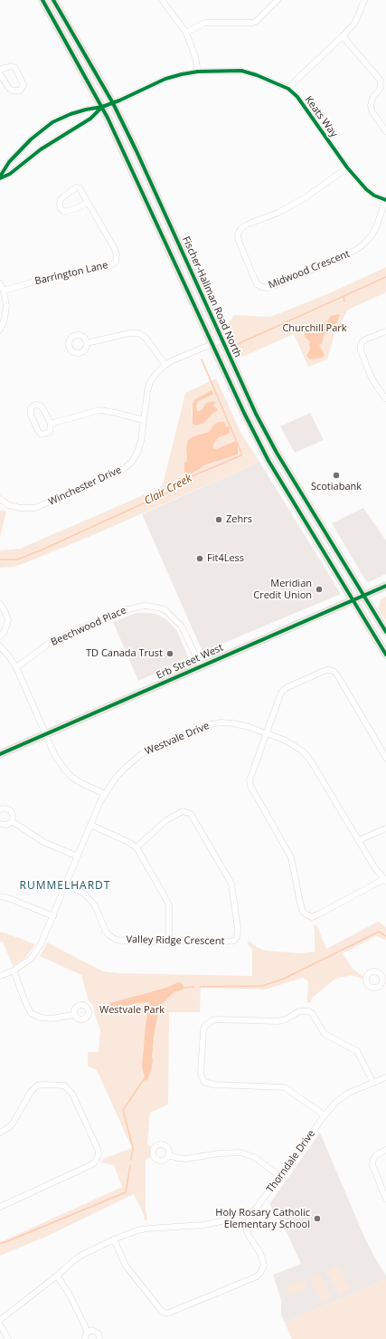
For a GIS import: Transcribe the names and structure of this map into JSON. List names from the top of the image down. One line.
{"streets":{"main road":["Fischer-Hallman Road North","Erb Street West"],"street":["Keats Way","Midwood Crescent","Barrington Lane","Winchester Drive","Beechwood Place","Westvale Drive","Valley Ridge Crescent","Thorndale Drive"]},"crossings":[["Keats Way","Midwood Crescent"],["Keats Way","Fischer-Hallman Road North"],["Fischer-Hallman Road North","Winchester Drive"],["Fischer-Hallman Road North","Erb Street West"],["Beechwood Place","Erb Street West"],["Westvale Drive","Valley Ridge Crescent"]],"districts":["RUMMELHARDT"],"water":["Clair Creek"],"parks":["Churchill Park","Westvale Park"],"places":["Scotiabank","Zehrs","Fit4Less","Meridian Credit Union","TD Canada Trust","Holy Rosary Catholic Elementary School"]}
